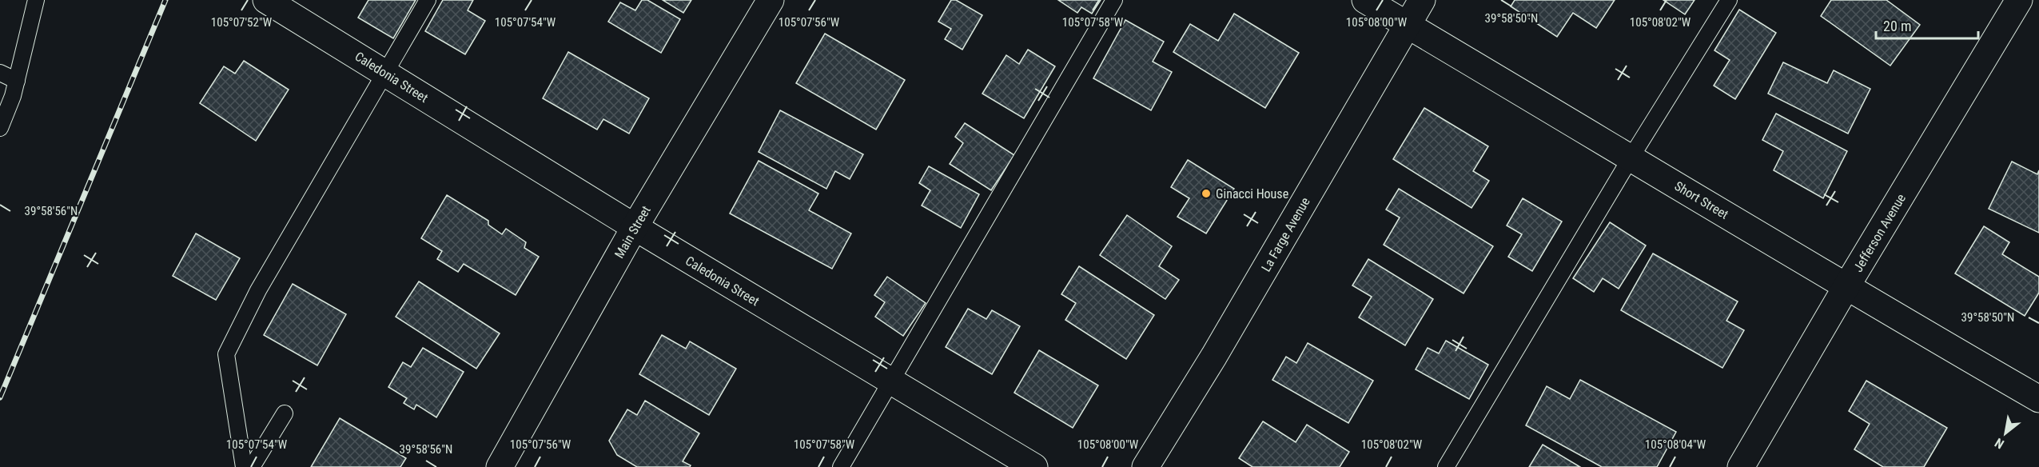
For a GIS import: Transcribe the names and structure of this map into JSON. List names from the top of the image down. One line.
{"streets":{"street":["Caledonia Street","Short Street","Main Street","Jefferson Avenue","La Farge Avenue"]},"crossings":[["Caledonia Street","Main Street"],["Short Street","Jefferson Avenue"],["Short Street","La Farge Avenue"]],"places":["Ginacci House"],"scale_bar":"20 m","north":"bottom left","coordinates":["39°58'50\"N","105°07'52\"W","105°07'54\"W","105°07'56\"W","105°07'58\"W","105°08'00\"W","105°08'02\"W","39°58'56\"N","105°08'04\"W"]}
